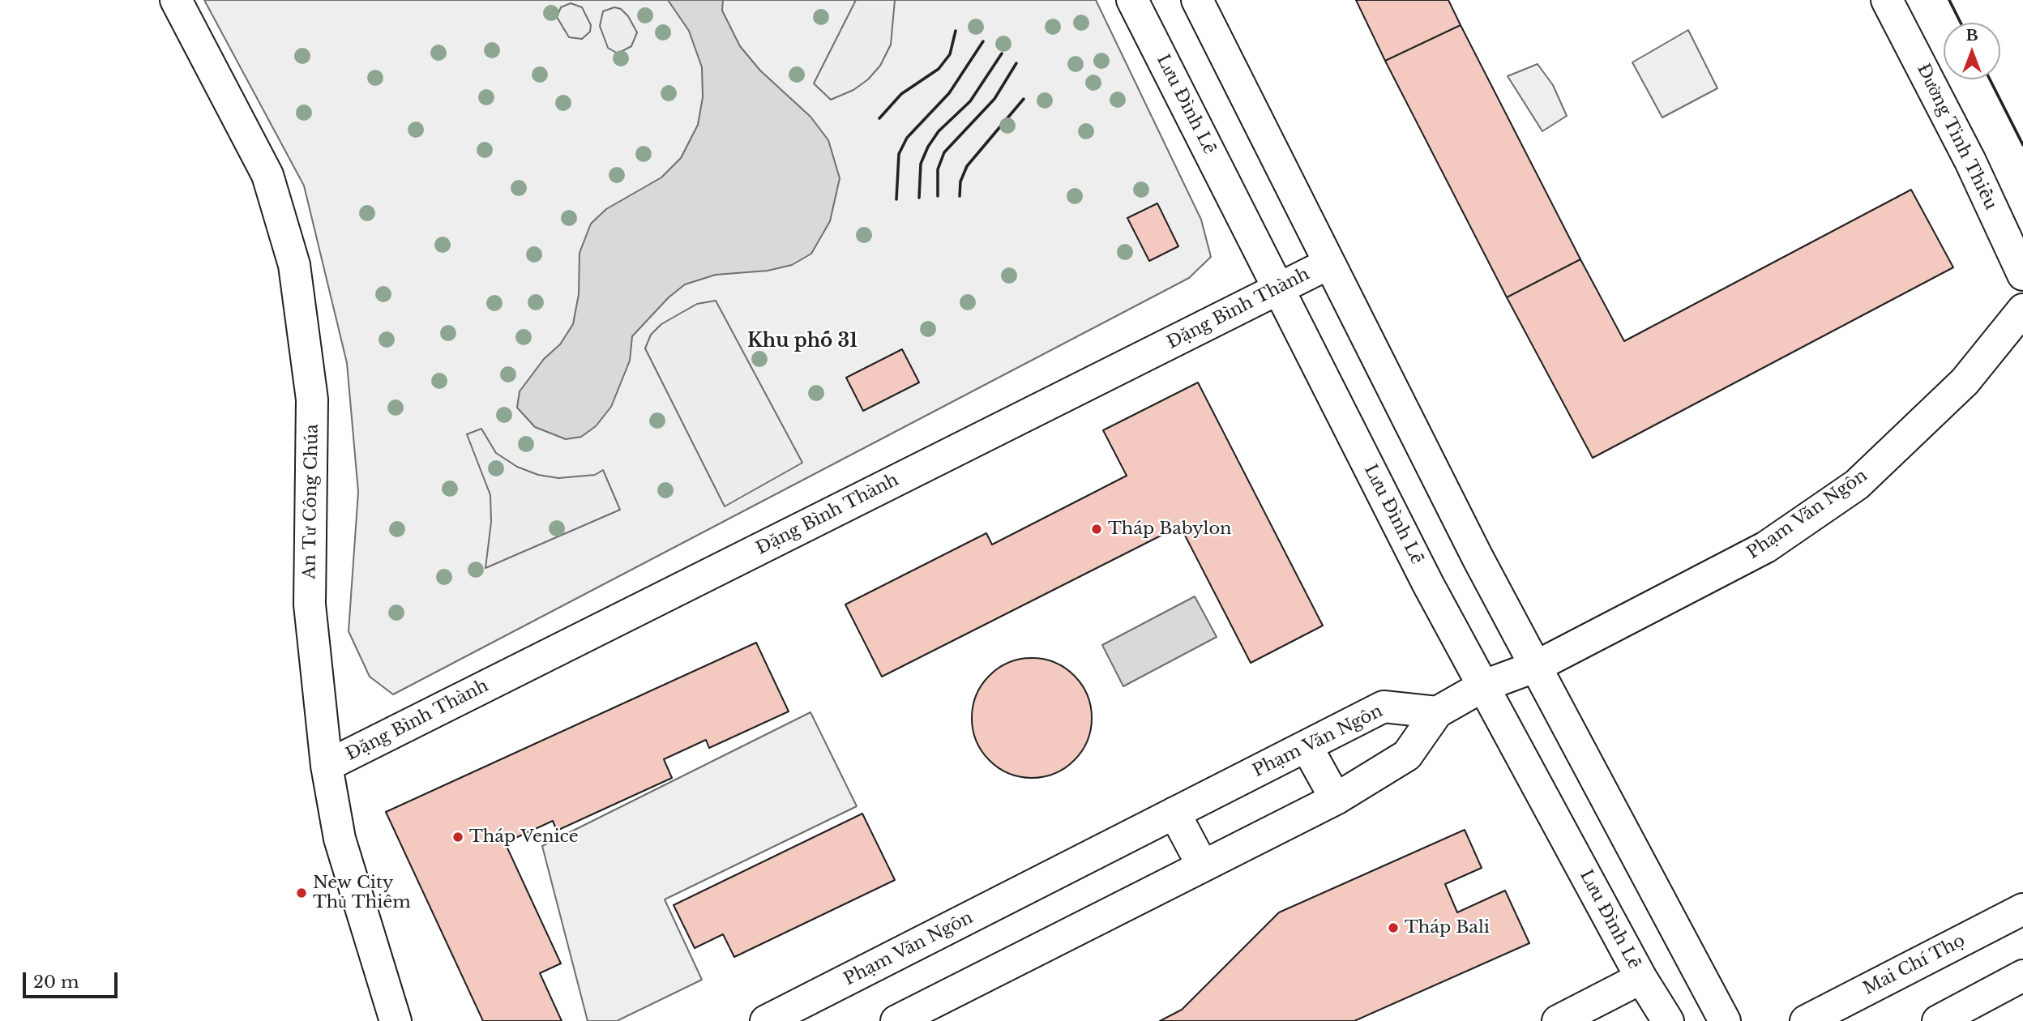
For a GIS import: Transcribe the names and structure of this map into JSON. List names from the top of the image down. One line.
{"streets":{"main road":["Lưu Đình Lễ","Đường Tinh Thiều","Đặng Bình Thành","An Tư Công Chúa","Phạm Văn Ngôn","Mai Chí Thọ"]},"crossings":[["Lưu Đình Lễ","Đặng Bình Thành"],["Lưu Đình Lễ","Phạm Văn Ngôn"],["Đặng Bình Thành","An Tư Công Chúa"]],"districts":["Khu phố 31"],"places":["Tháp Babylon","Tháp Venice","New City Thủ Thiêm","Tháp Bali"],"scale_bar":"20 m","north":"top"}
